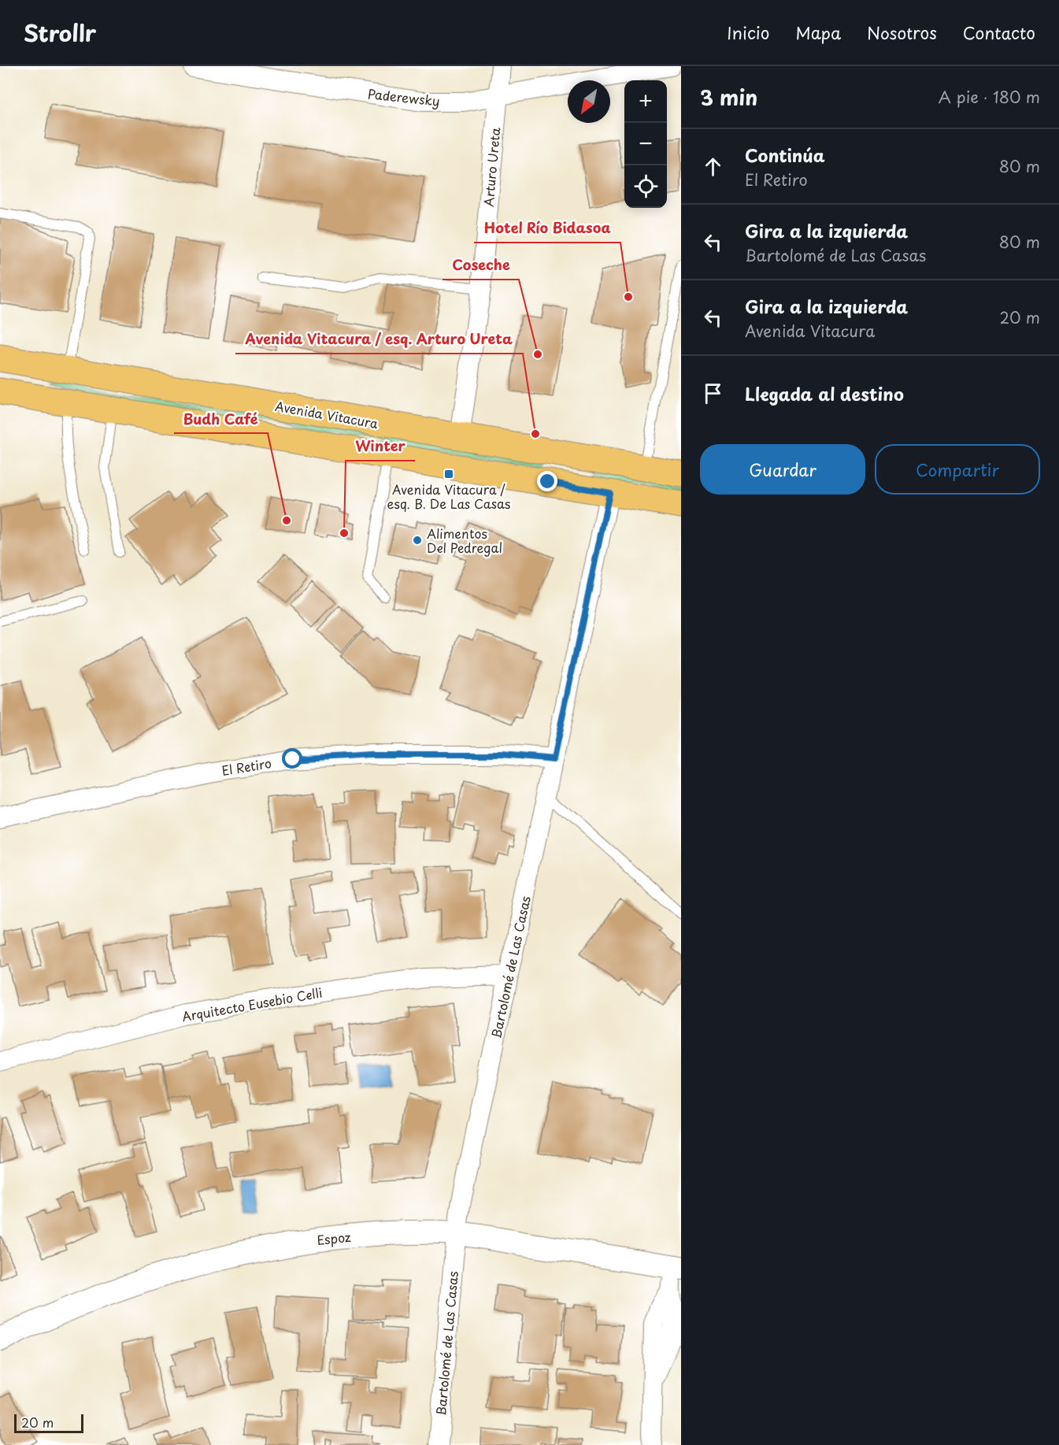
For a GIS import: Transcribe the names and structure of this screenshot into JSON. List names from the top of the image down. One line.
{"streets":{"main road":["Avenida Vitacura"],"street":["Paderewsky","Arturo Ureta","El Retiro","Bartolomé de Las Casas","Arquitecto Eusebio Celli","Espoz"]},"crossings":[["Paderewsky","Arturo Ureta"],["Arturo Ureta","Avenida Vitacura"],["El Retiro","Bartolomé de Las Casas"],["Bartolomé de Las Casas","Arquitecto Eusebio Celli"],["Bartolomé de Las Casas","Espoz"]],"places":{"other":["Hotel Río Bidasoa","Coseche","Avenida Vitacura / esq. Arturo Ureta","Budh Café","Winter","Alimentos Del Pedregal"],"transit":["Avenida Vitacura / esq. B. De Las Casas"]},"scale_bar":"20 m","north":"bottom left","page":{"header":"Strollr","nav":["Inicio","Mapa","Nosotros","Contacto"],"heading":["3 min","A pie · 180 m"],"map_buttons":["+","−"],"list":[["Continúa","El Retiro","80 m"],["Gira a la izquierda","Bartolomé de Las Casas","80 m"],["Gira a la izquierda","Avenida Vitacura","20 m"],"Llegada al destino"],"buttons":["Guardar","Compartir"],"scale":"20 m"}}
